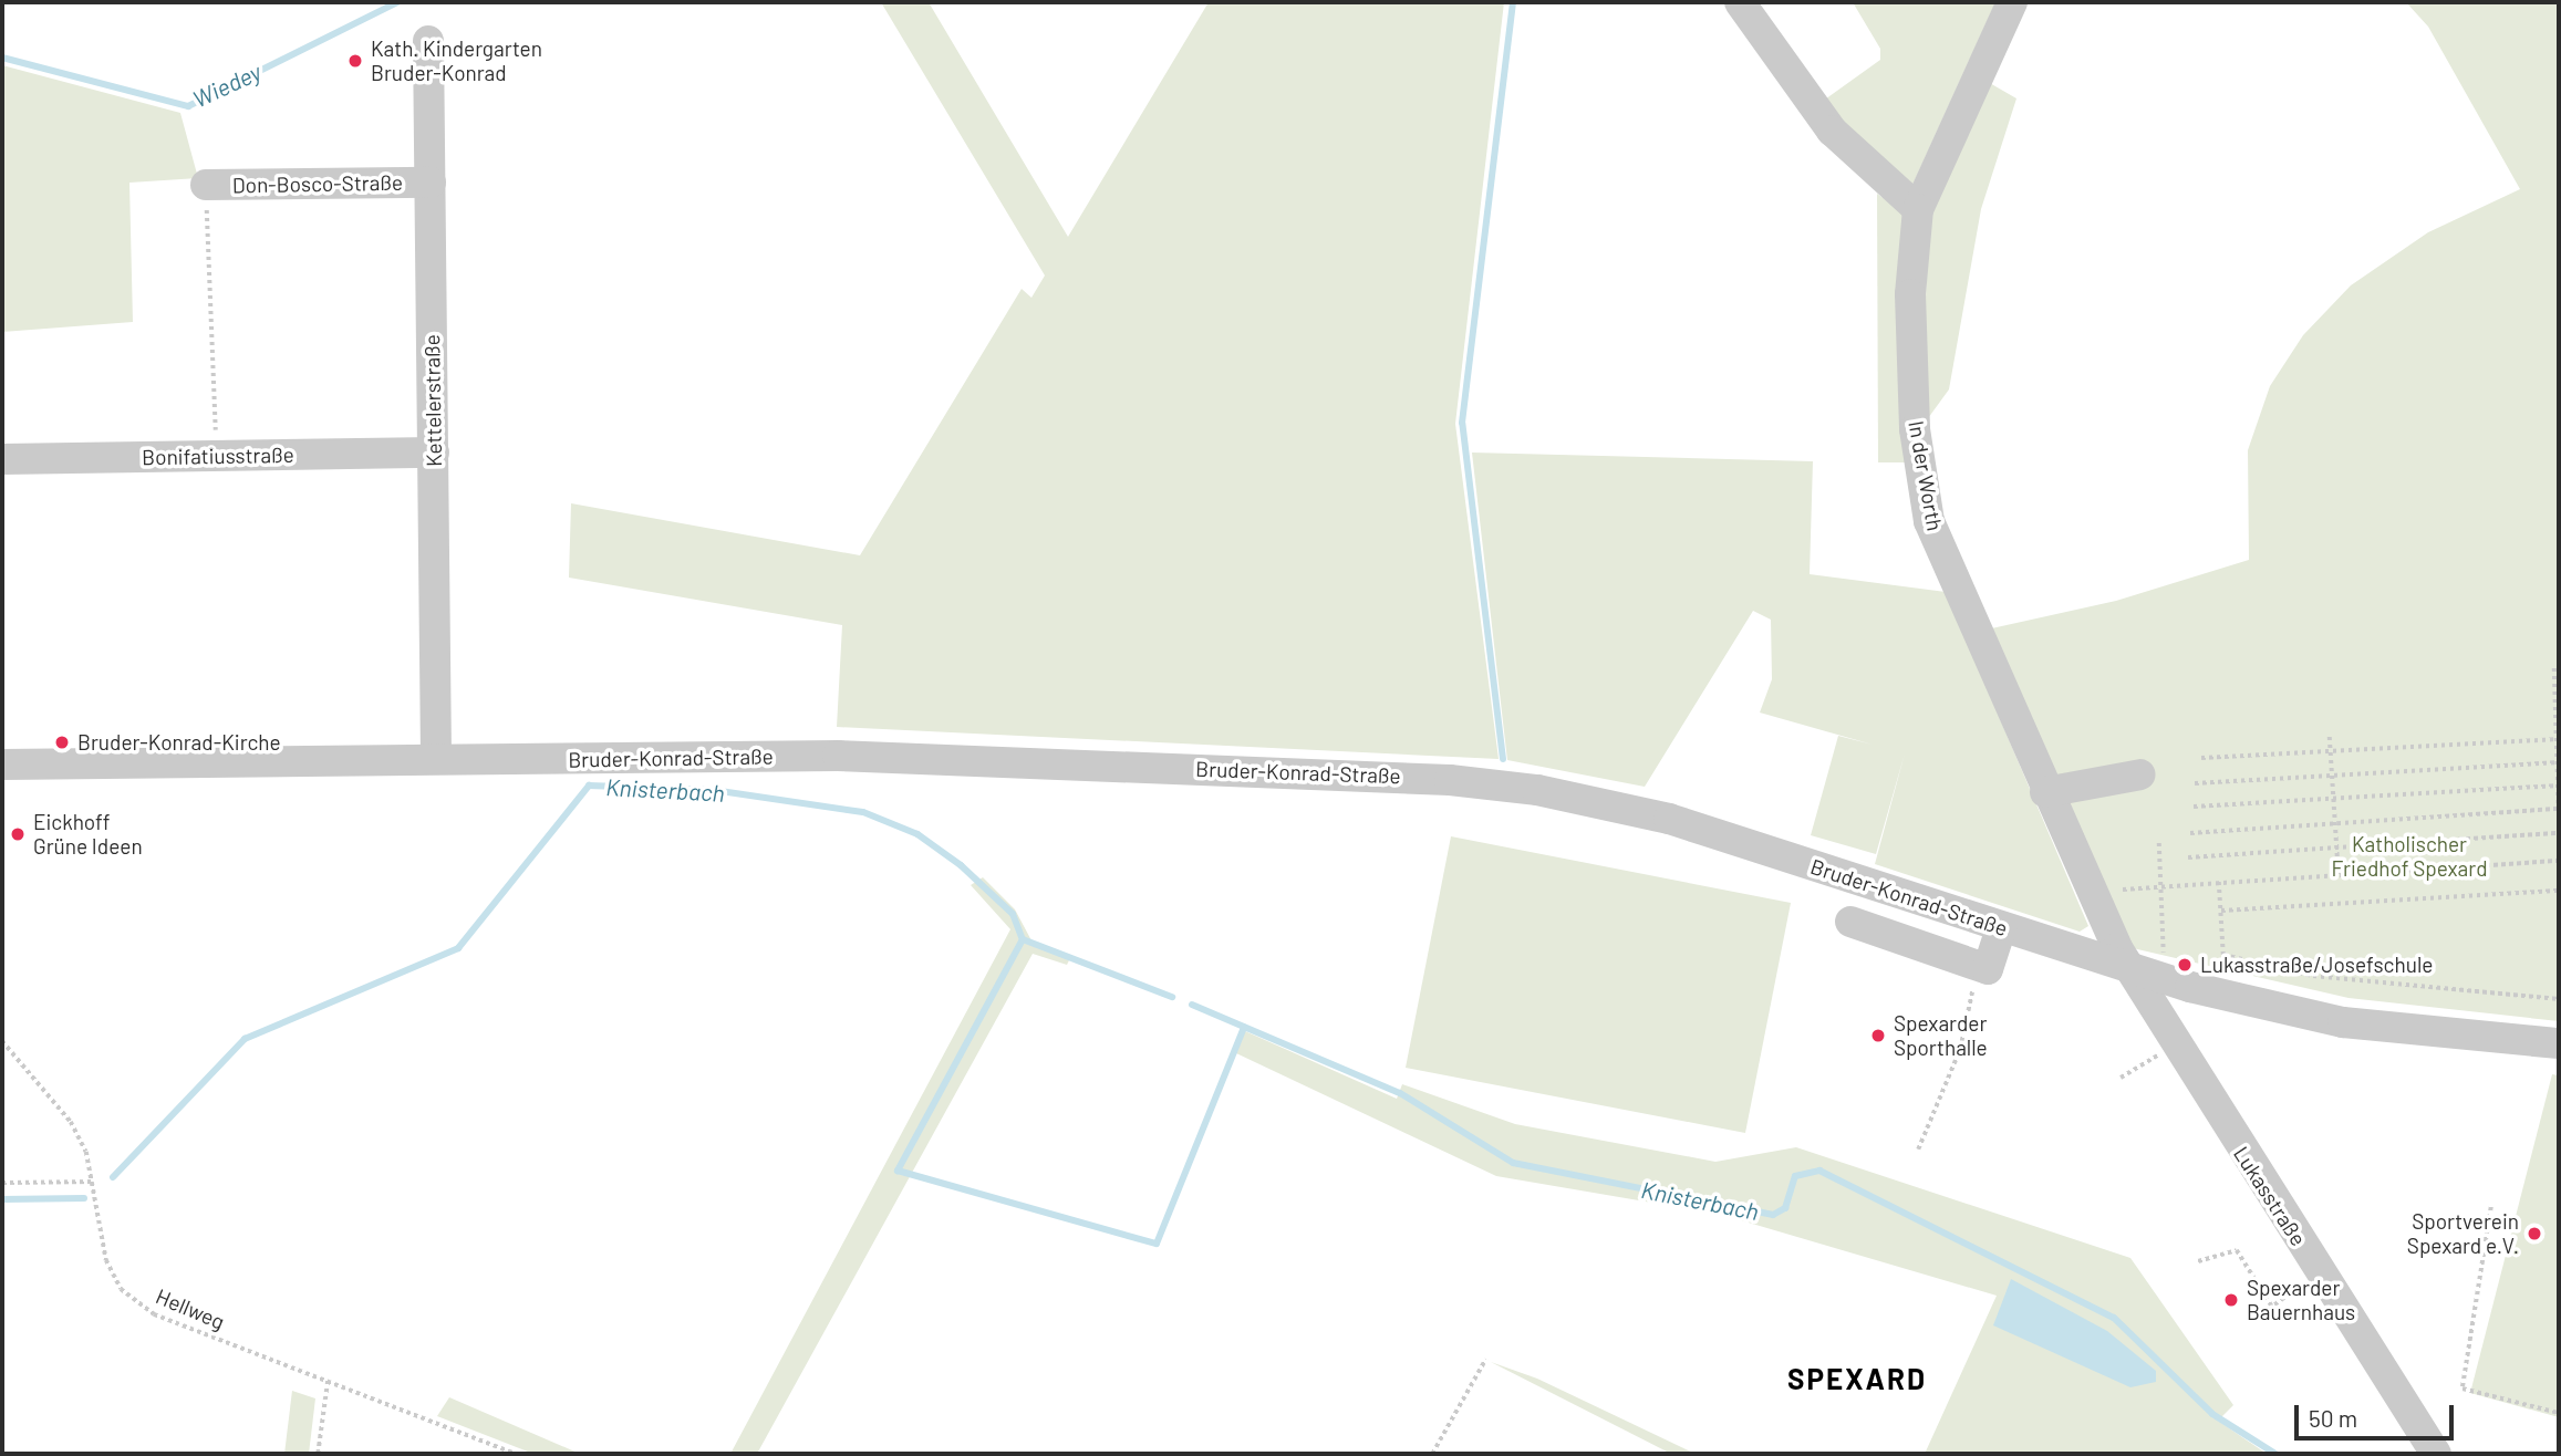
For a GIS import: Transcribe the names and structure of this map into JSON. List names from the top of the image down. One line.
{"streets":{"street":["Don-Bosco-Straße","Kettelerstraße","Bonifatiusstraße","In der Worth","Bruder-Konrad-Straße","Lukasstraße"],"path":["Hellweg"]},"crossings":[["Don-Bosco-Straße","Kettelerstraße"],["Kettelerstraße","Bonifatiusstraße"],["Kettelerstraße","Bruder-Konrad-Straße"],["In der Worth","Bruder-Konrad-Straße"],["In der Worth","Lukasstraße"],["Bruder-Konrad-Straße","Lukasstraße"]],"districts":["SPEXARD"],"water":["Wiedey","Knisterbach"],"parks":["Katholischer Friedhof Spexard"],"places":["Kath. Kindergarten Bruder-Konrad","Bruder-Konrad-Kirche","Eickhoff Grüne Ideen","Lukasstraße/Josefschule","Spexarder Sporthalle","Sportverein Spexard e.V.","Spexarder Bauernhaus"],"scale_bar":"50 m"}
